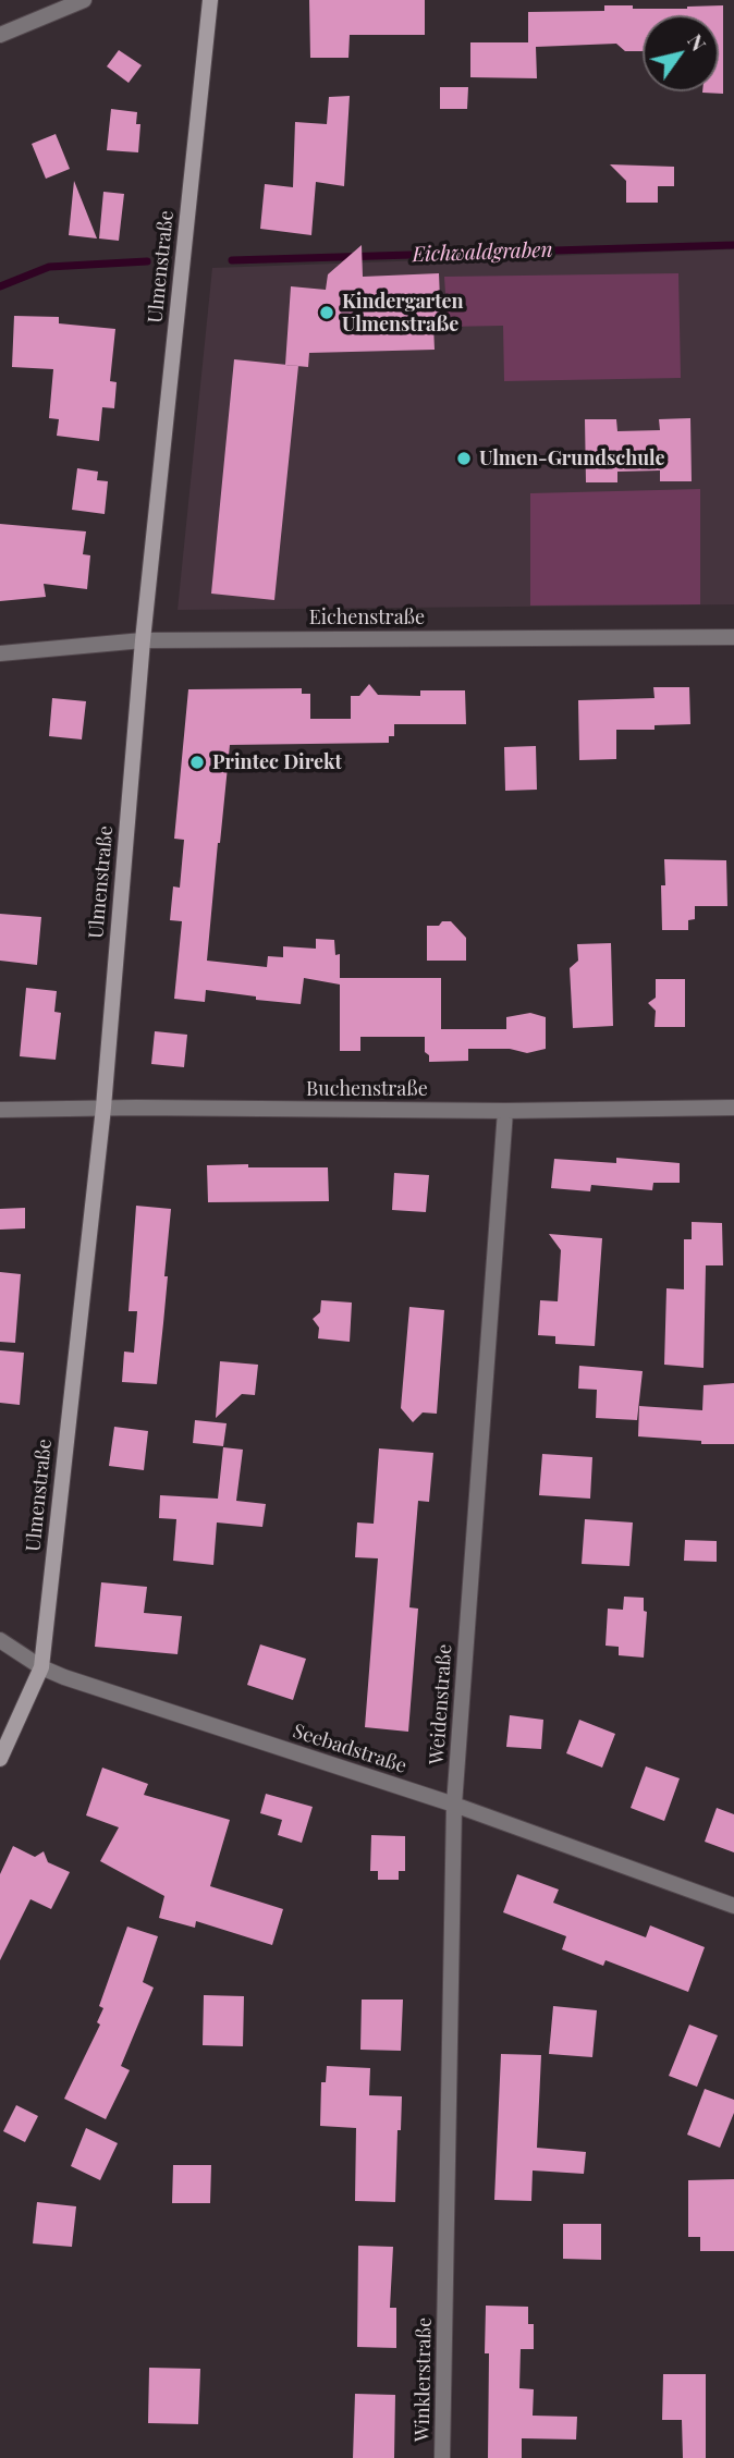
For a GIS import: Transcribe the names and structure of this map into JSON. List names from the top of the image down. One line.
{"streets":{"street":["Ulmenstraße","Eichenstraße","Buchenstraße","Weidenstraße","Seebadstraße","Winklerstraße"]},"crossings":[["Ulmenstraße","Eichenstraße"],["Ulmenstraße","Buchenstraße"],["Ulmenstraße","Seebadstraße"],["Buchenstraße","Weidenstraße"],["Weidenstraße","Seebadstraße"],["Weidenstraße","Winklerstraße"]],"water":["Eichwaldgraben"],"places":["Kindergarten Ulmenstraße","Ulmen-Grundschule","Printec Direkt"],"north":"top right"}
